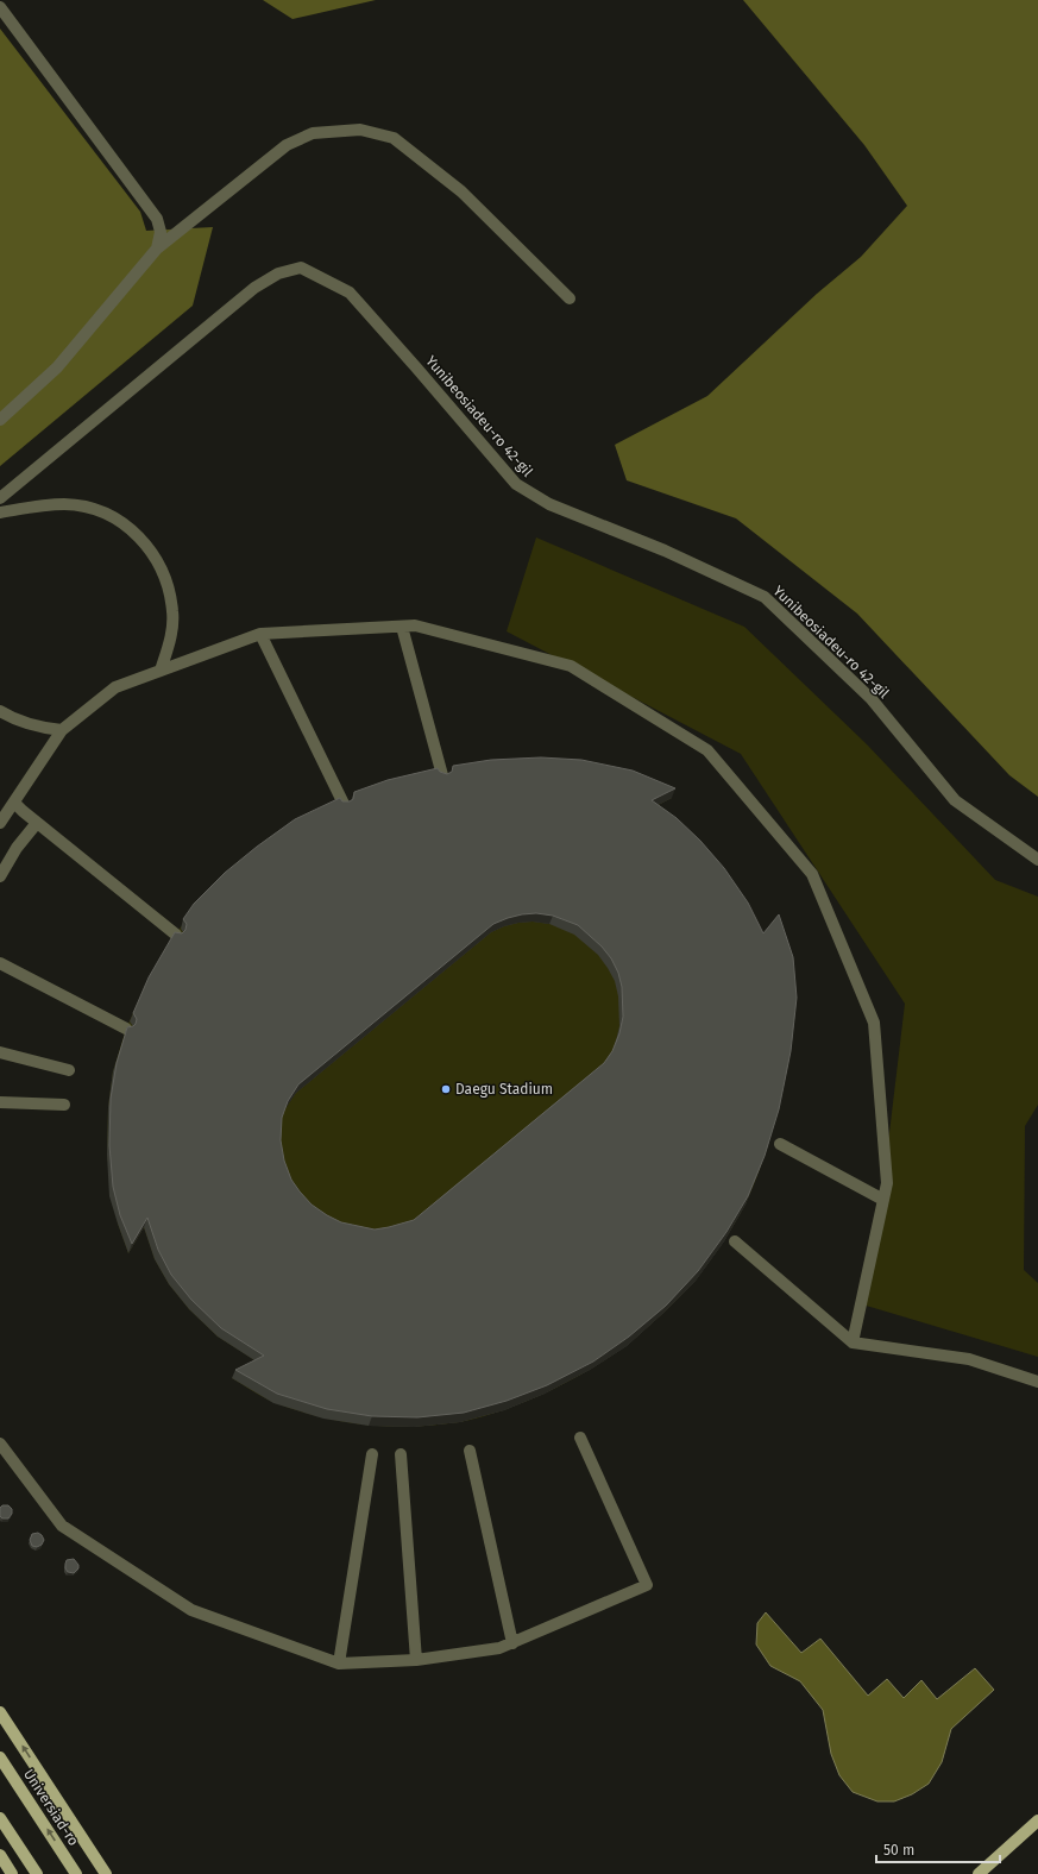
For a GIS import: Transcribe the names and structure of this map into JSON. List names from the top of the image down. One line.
{"streets":{"main road":["Universiad-ro"],"street":["Yunibeosiadeu-ro 42-gil"]},"places":["Daegu Stadium"],"scale_bar":"50 m"}
